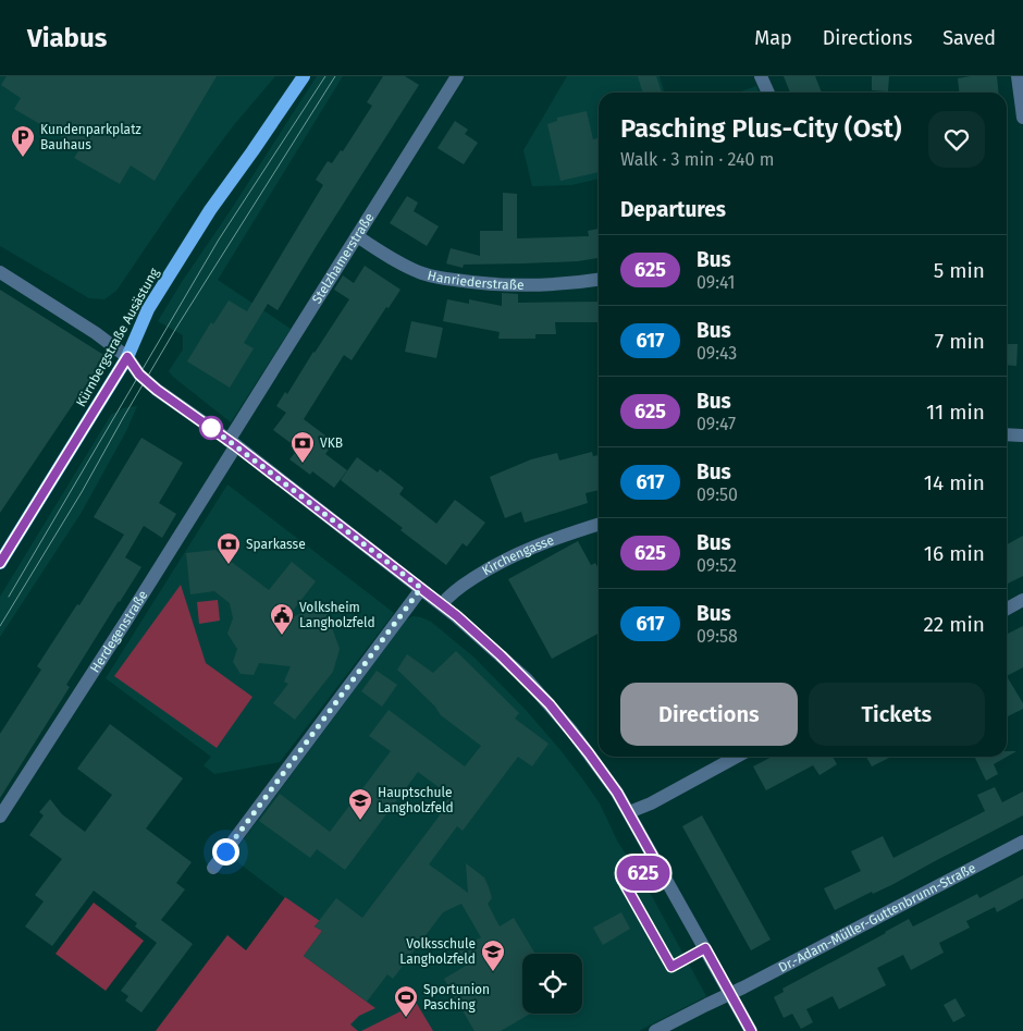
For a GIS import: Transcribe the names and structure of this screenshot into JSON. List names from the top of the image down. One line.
{"streets":{"main road":["Kürnbergstraße Ausästung"],"street":["Stelzhamerstraße","Hanriederstraße","Kirchengasse","Herdegenstraße","Dr.-Adam-Müller-Guttenbrunn-Straße"]},"crossings":[["Stelzhamerstraße","Hanriederstraße"],["Stelzhamerstraße","Herdegenstraße"]],"places":{"parking":["Kundenparkplatz Bauhaus"],"bank":["VKB","Sparkasse"],"public building":["Volksheim Langholzfeld"],"school or university":["Hauptschule Langholzfeld","Volksschule Langholzfeld"],"sports":["Sportunion Pasching"]},"lines":["bus line 625"],"page":{"header":"Viabus","nav":["Map","Directions","Saved"],"on_map":"625","heading":[["Pasching Plus-City (Ost)","Walk · 3 min · 240 m"],"Departures"],"list":[{"mark":"625","name":"Bus","note":"09:41","value":"5 min"},{"mark":"617","name":"Bus","note":"09:43","value":"7 min"},{"mark":"625","name":"Bus","note":"09:47","value":"11 min"},{"mark":"617","name":"Bus","note":"09:50","value":"14 min"},{"mark":"625","name":"Bus","note":"09:52","value":"16 min"},{"mark":"617","name":"Bus","note":"09:58","value":"22 min"}],"buttons":["Directions","Tickets"]}}
